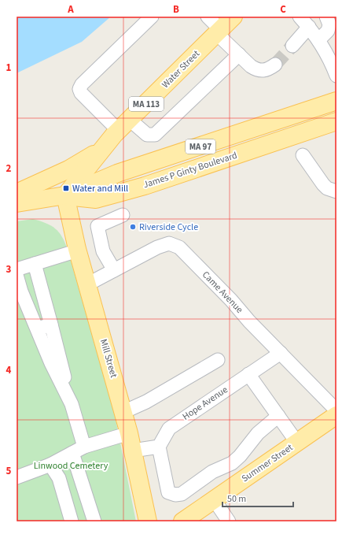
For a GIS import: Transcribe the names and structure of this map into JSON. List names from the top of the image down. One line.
{"streets":{"main road":["Water Street","MA 113","MA 97","James P Ginty Boulevard","Mill Street","Summer Street"],"street":["Came Avenue","Hope Avenue"]},"crossings":[["Water Street","MA 97"],["Water Street","James P Ginty Boulevard"],["Water Street","Mill Street"],["MA 97","James P Ginty Boulevard"],["MA 97","Mill Street"],["James P Ginty Boulevard","Mill Street"],["Came Avenue","Mill Street"],["Came Avenue","Hope Avenue"]],"parks":["Linwood Cemetery"],"places":{"transit":["Water and Mill"],"other":["Riverside Cycle"]},"scale_bar":"50 m","grid":{"columns":["A","B","C"],"rows":["1","2","3","4","5"]}}
